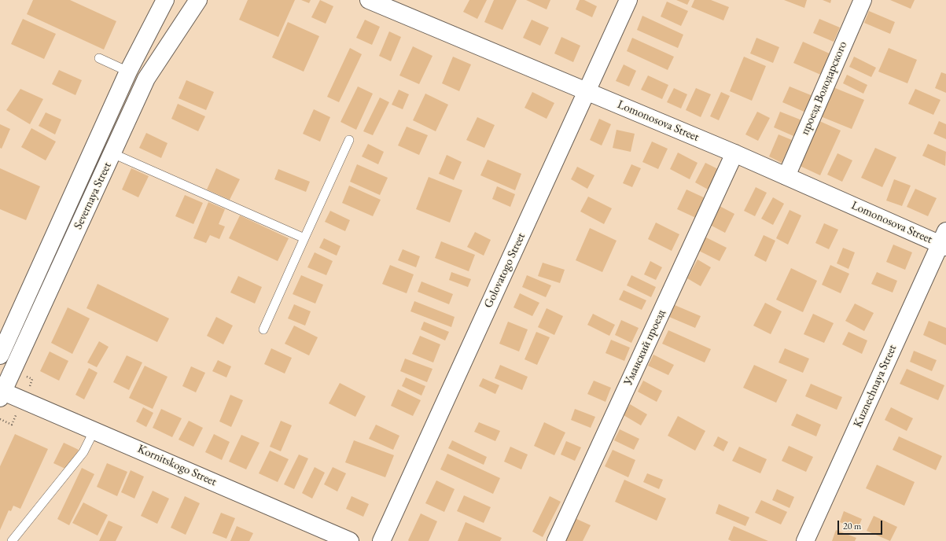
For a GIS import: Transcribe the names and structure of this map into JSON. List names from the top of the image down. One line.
{"streets":{"street":["проезд Володарского","Lomonosova Street","Severnaya Street","Golovatogo Street","Уманский проезд","Kuznechnaya Street","Kornitskogo Street"]},"crossings":[["проезд Володарского","Lomonosova Street"],["Lomonosova Street","Golovatogo Street"],["Lomonosova Street","Уманский проезд"],["Lomonosova Street","Kuznechnaya Street"],["Severnaya Street","Kornitskogo Street"]],"scale_bar":"20 m"}
